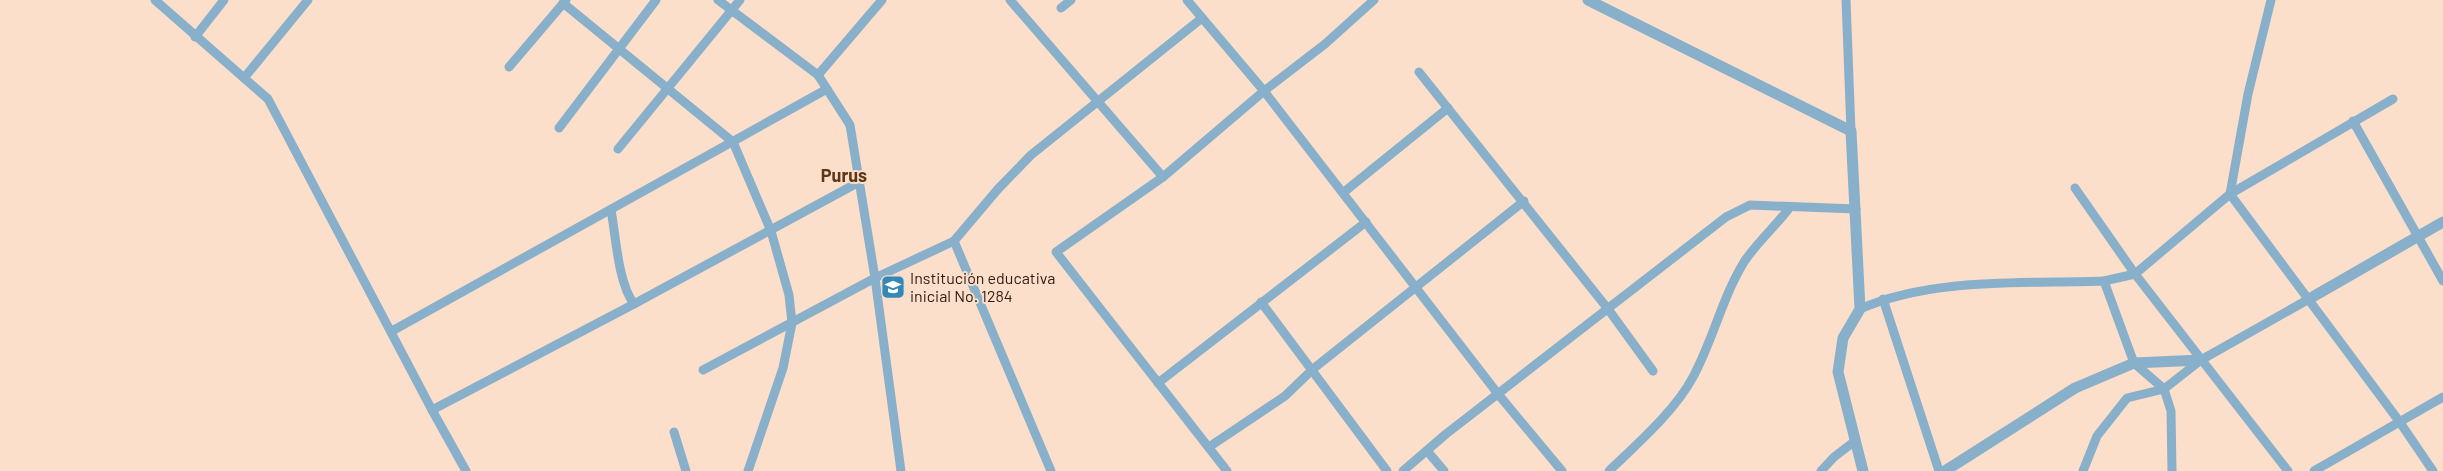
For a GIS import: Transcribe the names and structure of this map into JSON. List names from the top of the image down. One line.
{"districts":["Purus"],"places":{"school or university":["Institución educativa inicial No. 1284"]}}
